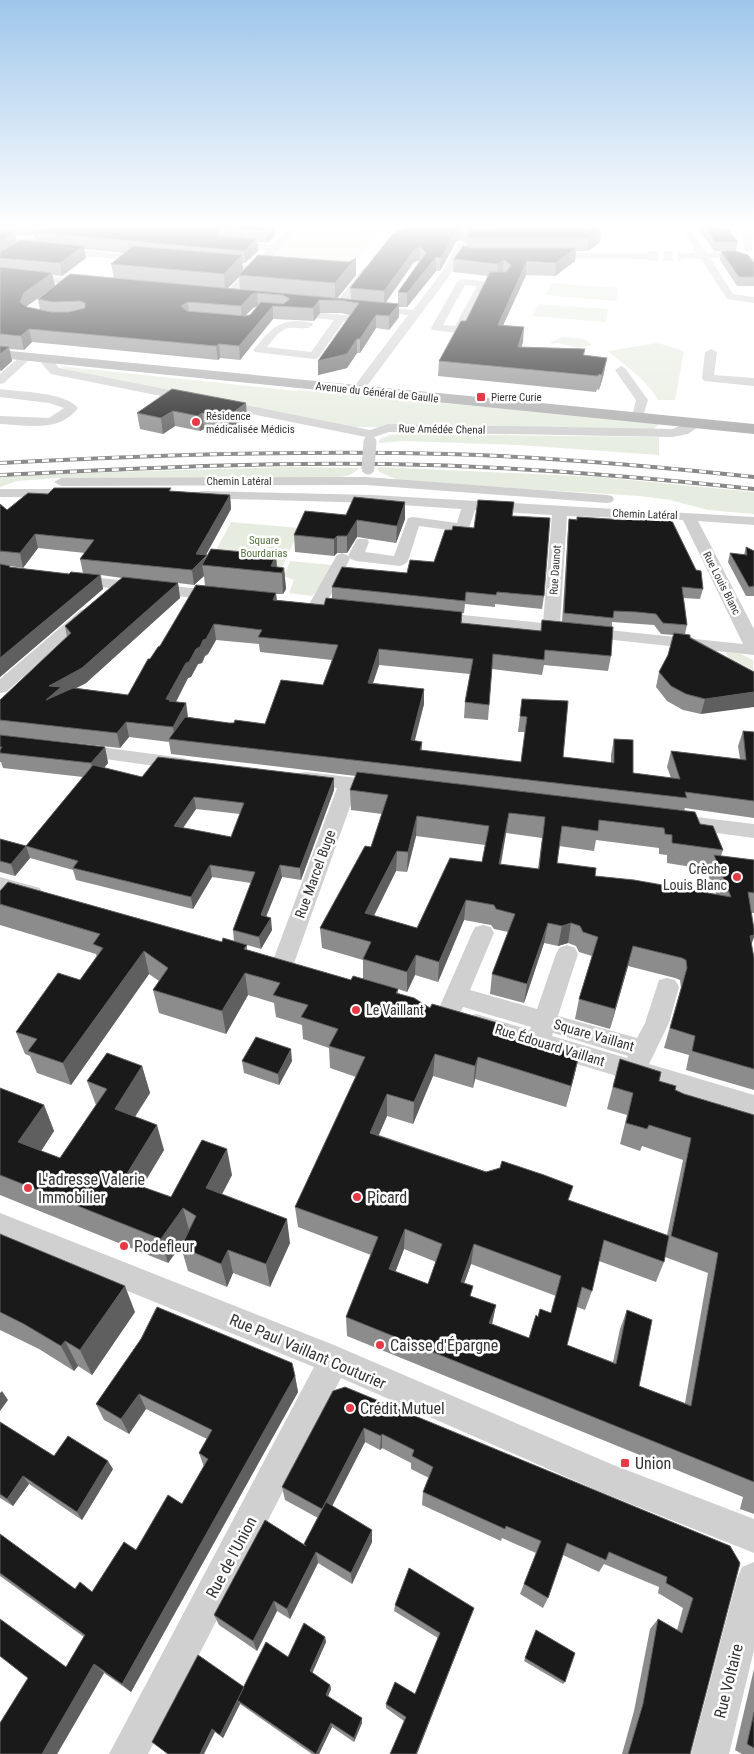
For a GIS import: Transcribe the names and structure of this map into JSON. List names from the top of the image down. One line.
{"streets":{"main road":["Avenue du Général de Gaulle"],"street":["Rue Amédée Chenal","Chemin Latéral","Rue Daunot","Rue Louis Blanc","Rue Marcel Buge","Square Vaillant","Rue Paul Vaillant Couturier","Rue de l'Union","Rue Voltaire"]},"crossings":[["Avenue du Général de Gaulle","Rue Amédée Chenal"],["Chemin Latéral","Rue Daunot"],["Chemin Latéral","Rue Louis Blanc"],["Rue Paul Vaillant Couturier","Rue de l'Union"]],"parks":["Square Bourdarias"],"places":{"transit":["Pierre Curie","Union"],"other":["Résidence médicalisée Médicis","Crèche Louis Blanc","Le Vaillant","L'adresse Valerie Immobilier","Picard","Podefleur","Caisse d'Épargne","Crédit Mutuel"]}}
